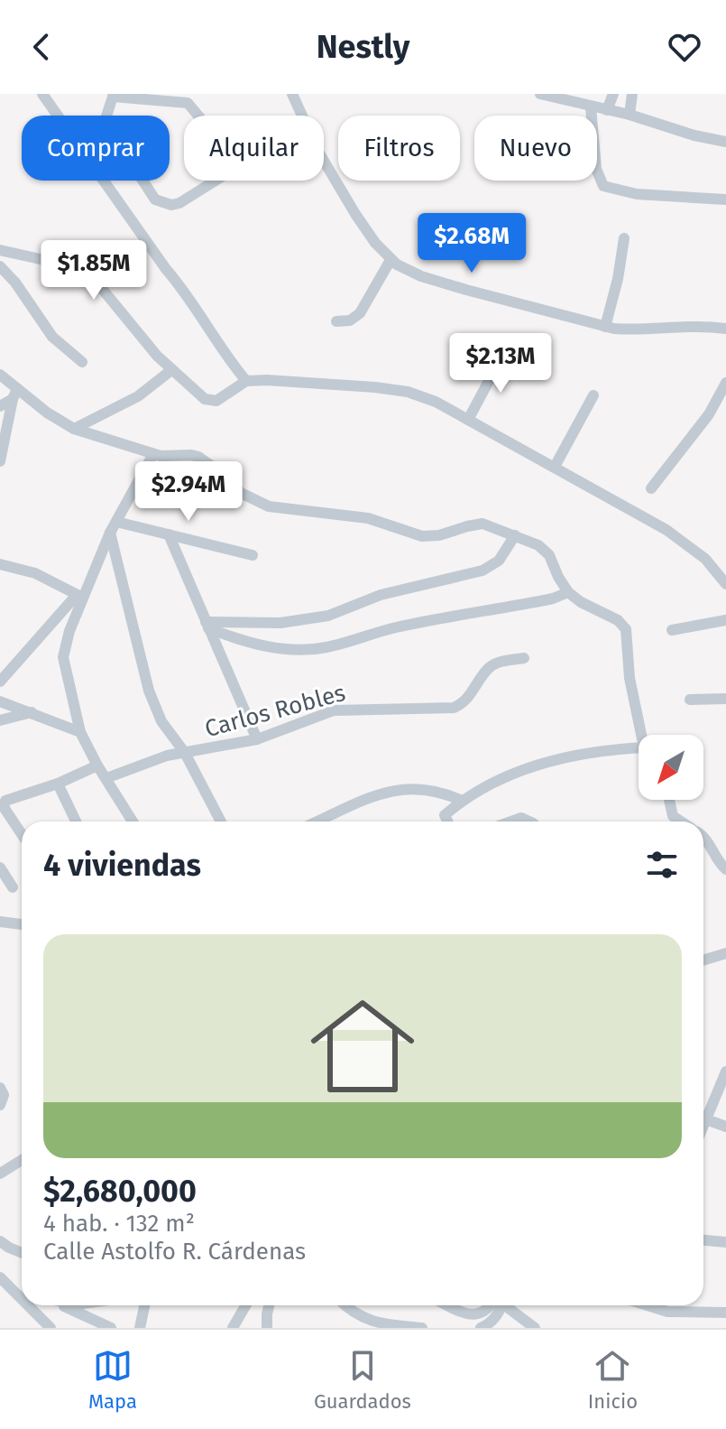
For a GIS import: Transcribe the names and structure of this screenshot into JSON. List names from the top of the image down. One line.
{"streets":{"street":["Carlos Robles"]},"north":"bottom left","page":{"header":"Nestly","chip":["Comprar","Alquilar","Filtros","Nuevo"],"price":["$2.68M","$1.85M","$2.13M","$2.94M"],"heading":"4 viviendas","list":[{"name":"$2,680,000","note":"4 hab. · 132 m² · Calle Astolfo R. Cárdenas"}],"tabs":["Mapa","Guardados","Inicio"]}}
